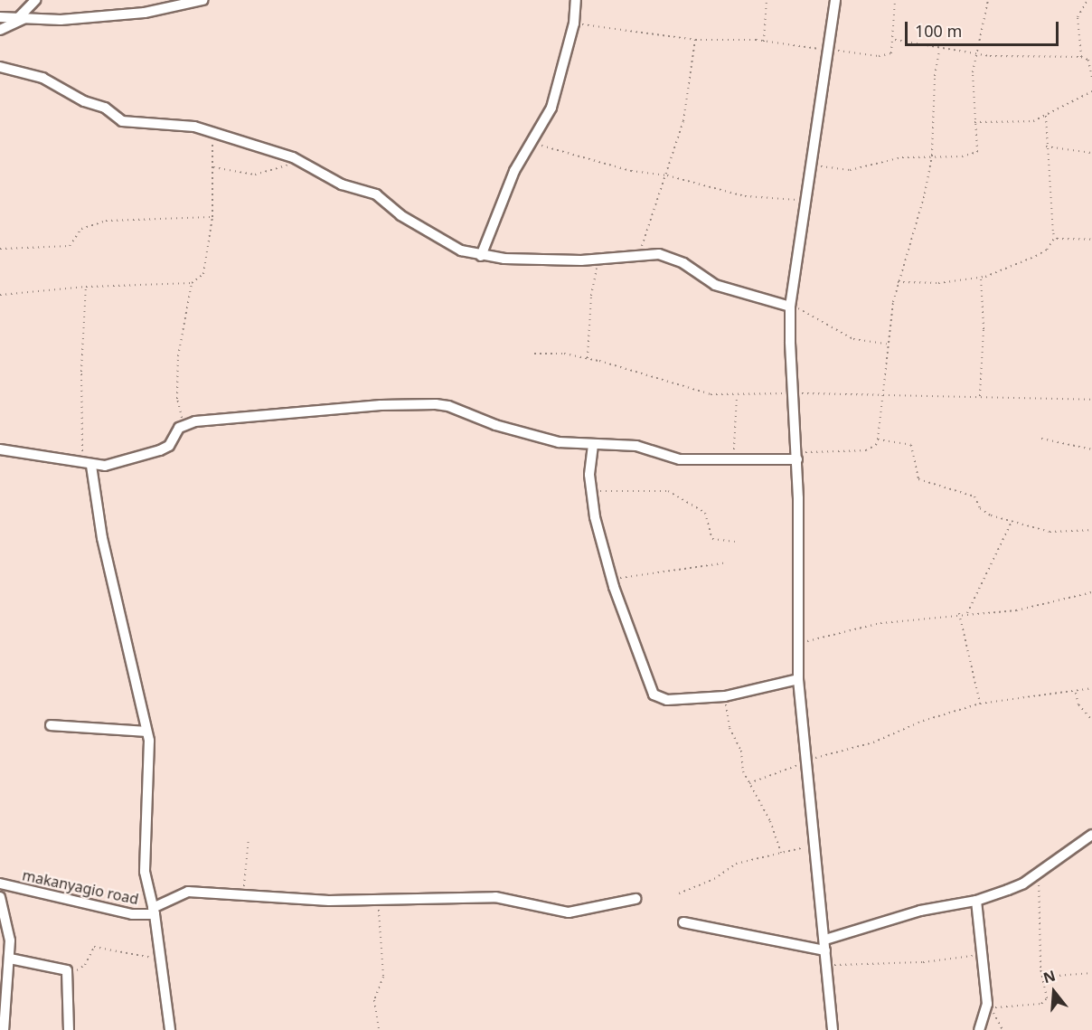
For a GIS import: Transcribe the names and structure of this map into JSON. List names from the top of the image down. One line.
{"streets":{"street":["makanyagio road"]},"scale_bar":"100 m","north":"top"}
